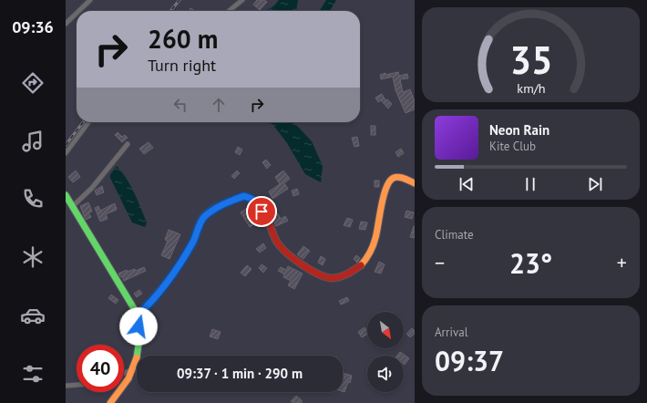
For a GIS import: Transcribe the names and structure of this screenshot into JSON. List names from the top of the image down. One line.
{"north":"bottom right","page":{"tabs":"09:36","turn":["260 m","Turn right"],"song":["Neon Rain","Kite Club"],"tile":["Climate",["Arrival","09:37"]],"heat":["−","23°","+"],"limit":"40","trip":"09:37 · 1 min · 290 m","gauge":["35","km/h"]}}
